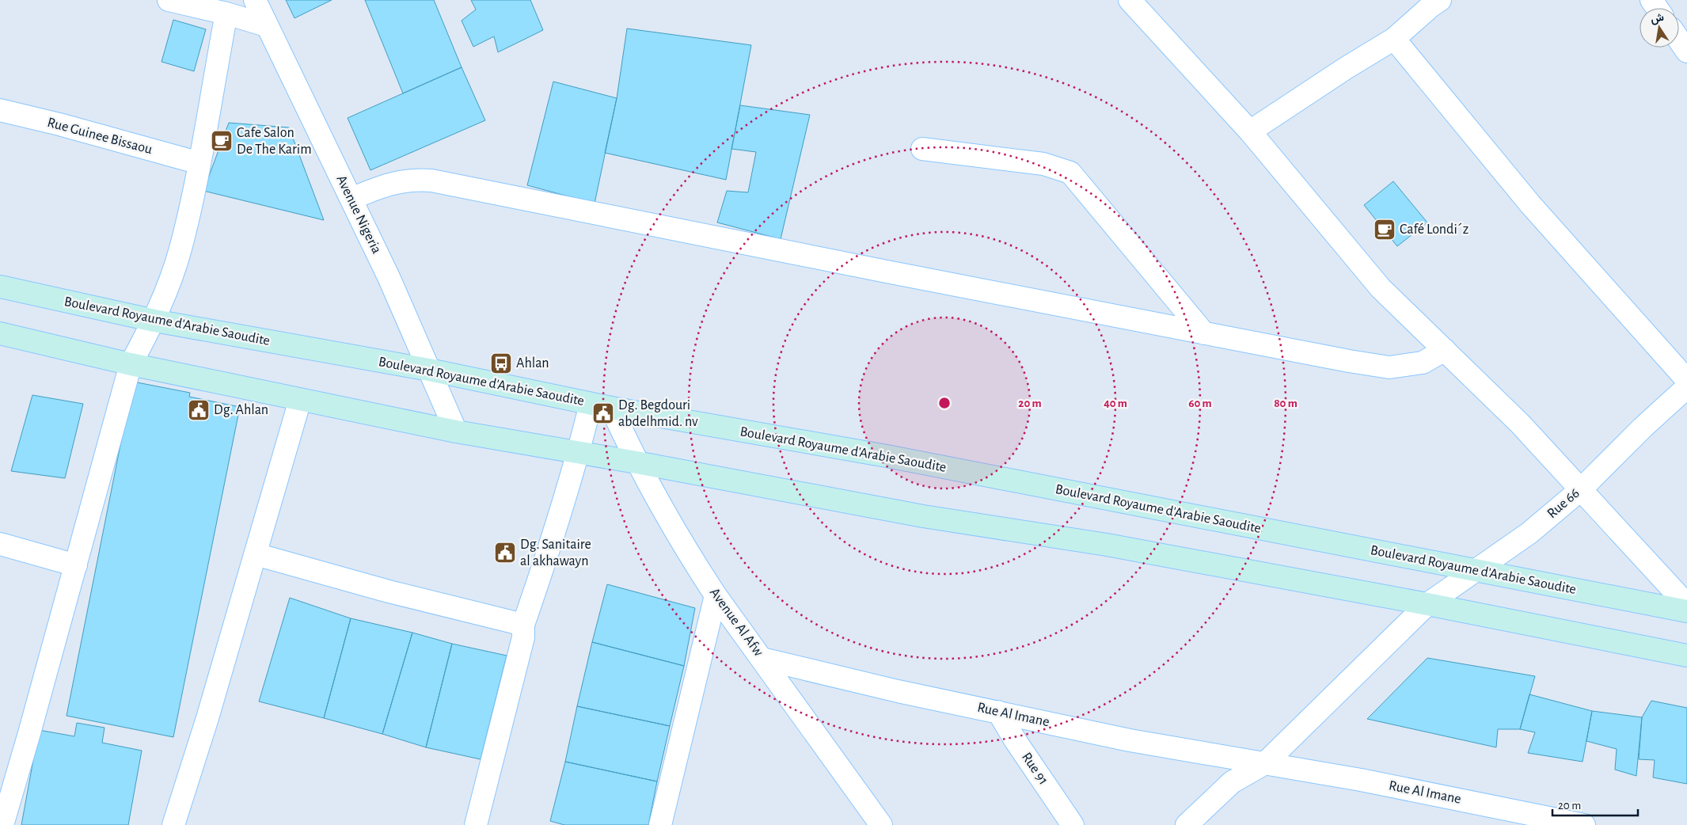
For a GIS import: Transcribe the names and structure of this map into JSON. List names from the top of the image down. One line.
{"streets":{"main road":["Boulevard Royaume d'Arabie Saoudite"],"street":["Rue Guinee Bissaou","Avenue Nigeria","Rue 66","Avenue Al Afw","Rue Al Imane","Rue 91"]},"crossings":[["Avenue Nigeria","Boulevard Royaume d'Arabie Saoudite"],["Boulevard Royaume d'Arabie Saoudite","Rue 66"],["Boulevard Royaume d'Arabie Saoudite","Avenue Al Afw"],["Avenue Al Afw","Rue Al Imane"],["Rue Al Imane","Rue 91"]],"places":{"cafe":["Cafe Salon De The Karim","Café Londi´z"],"bus stop":["Ahlan"],"public building":["Dg. Ahlan","Dg. Begdouri abdelhmid. nv","Dg. Sanitaire al akhawayn"]},"scale_bar":"20 m","north":"top","rings":["20 m","40 m","60 m","80 m"]}
